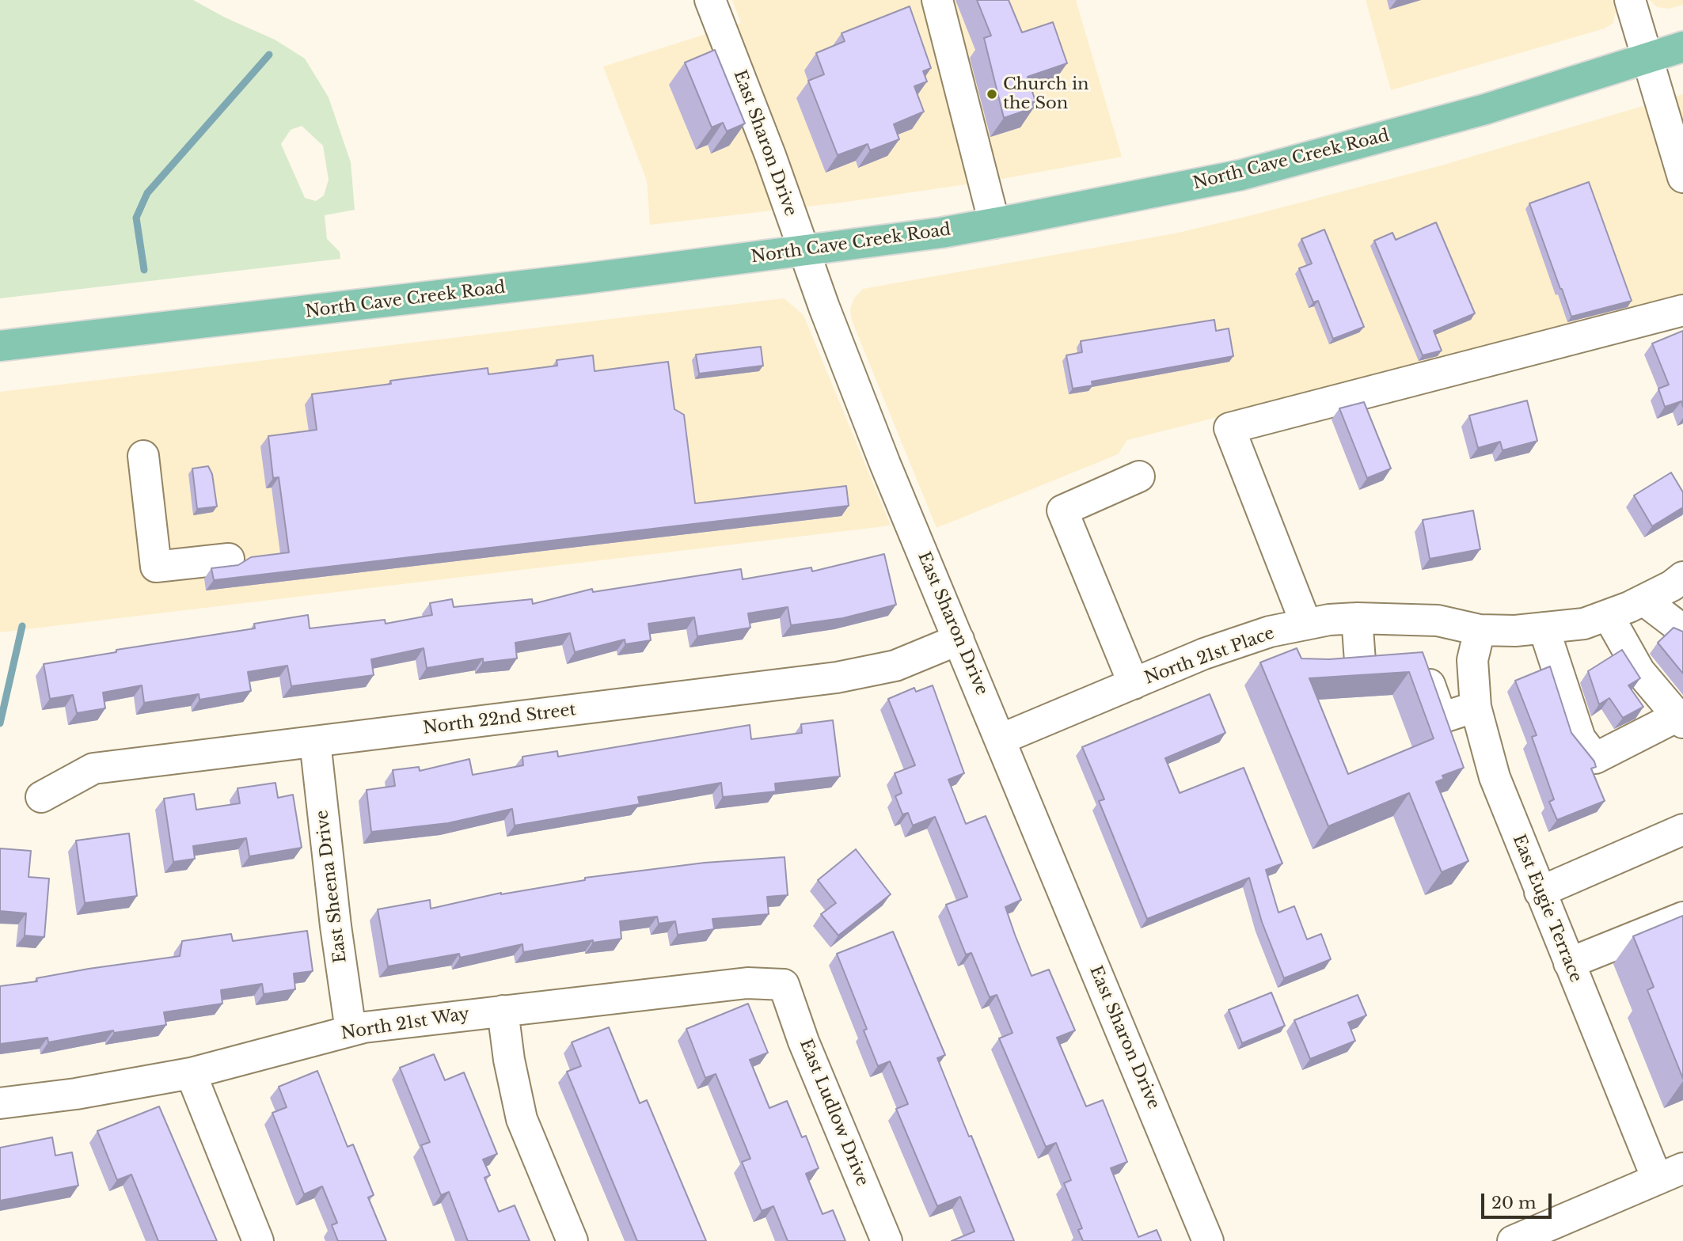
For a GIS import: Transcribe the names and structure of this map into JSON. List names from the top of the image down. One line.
{"streets":{"main road":["North Cave Creek Road"],"street":["East Sharon Drive","North 21st Place","North 22nd Street","East Sheena Drive","East Eugie Terrace","North 21st Way","East Ludlow Drive"]},"crossings":[["East Sharon Drive","North Cave Creek Road"],["East Sharon Drive","North 21st Place"],["East Sharon Drive","North 22nd Street"],["North 21st Place","East Eugie Terrace"],["North 22nd Street","East Sheena Drive"],["East Sheena Drive","North 21st Way"],["North 21st Way","East Ludlow Drive"]],"places":["Church in the Son"],"scale_bar":"20 m"}
